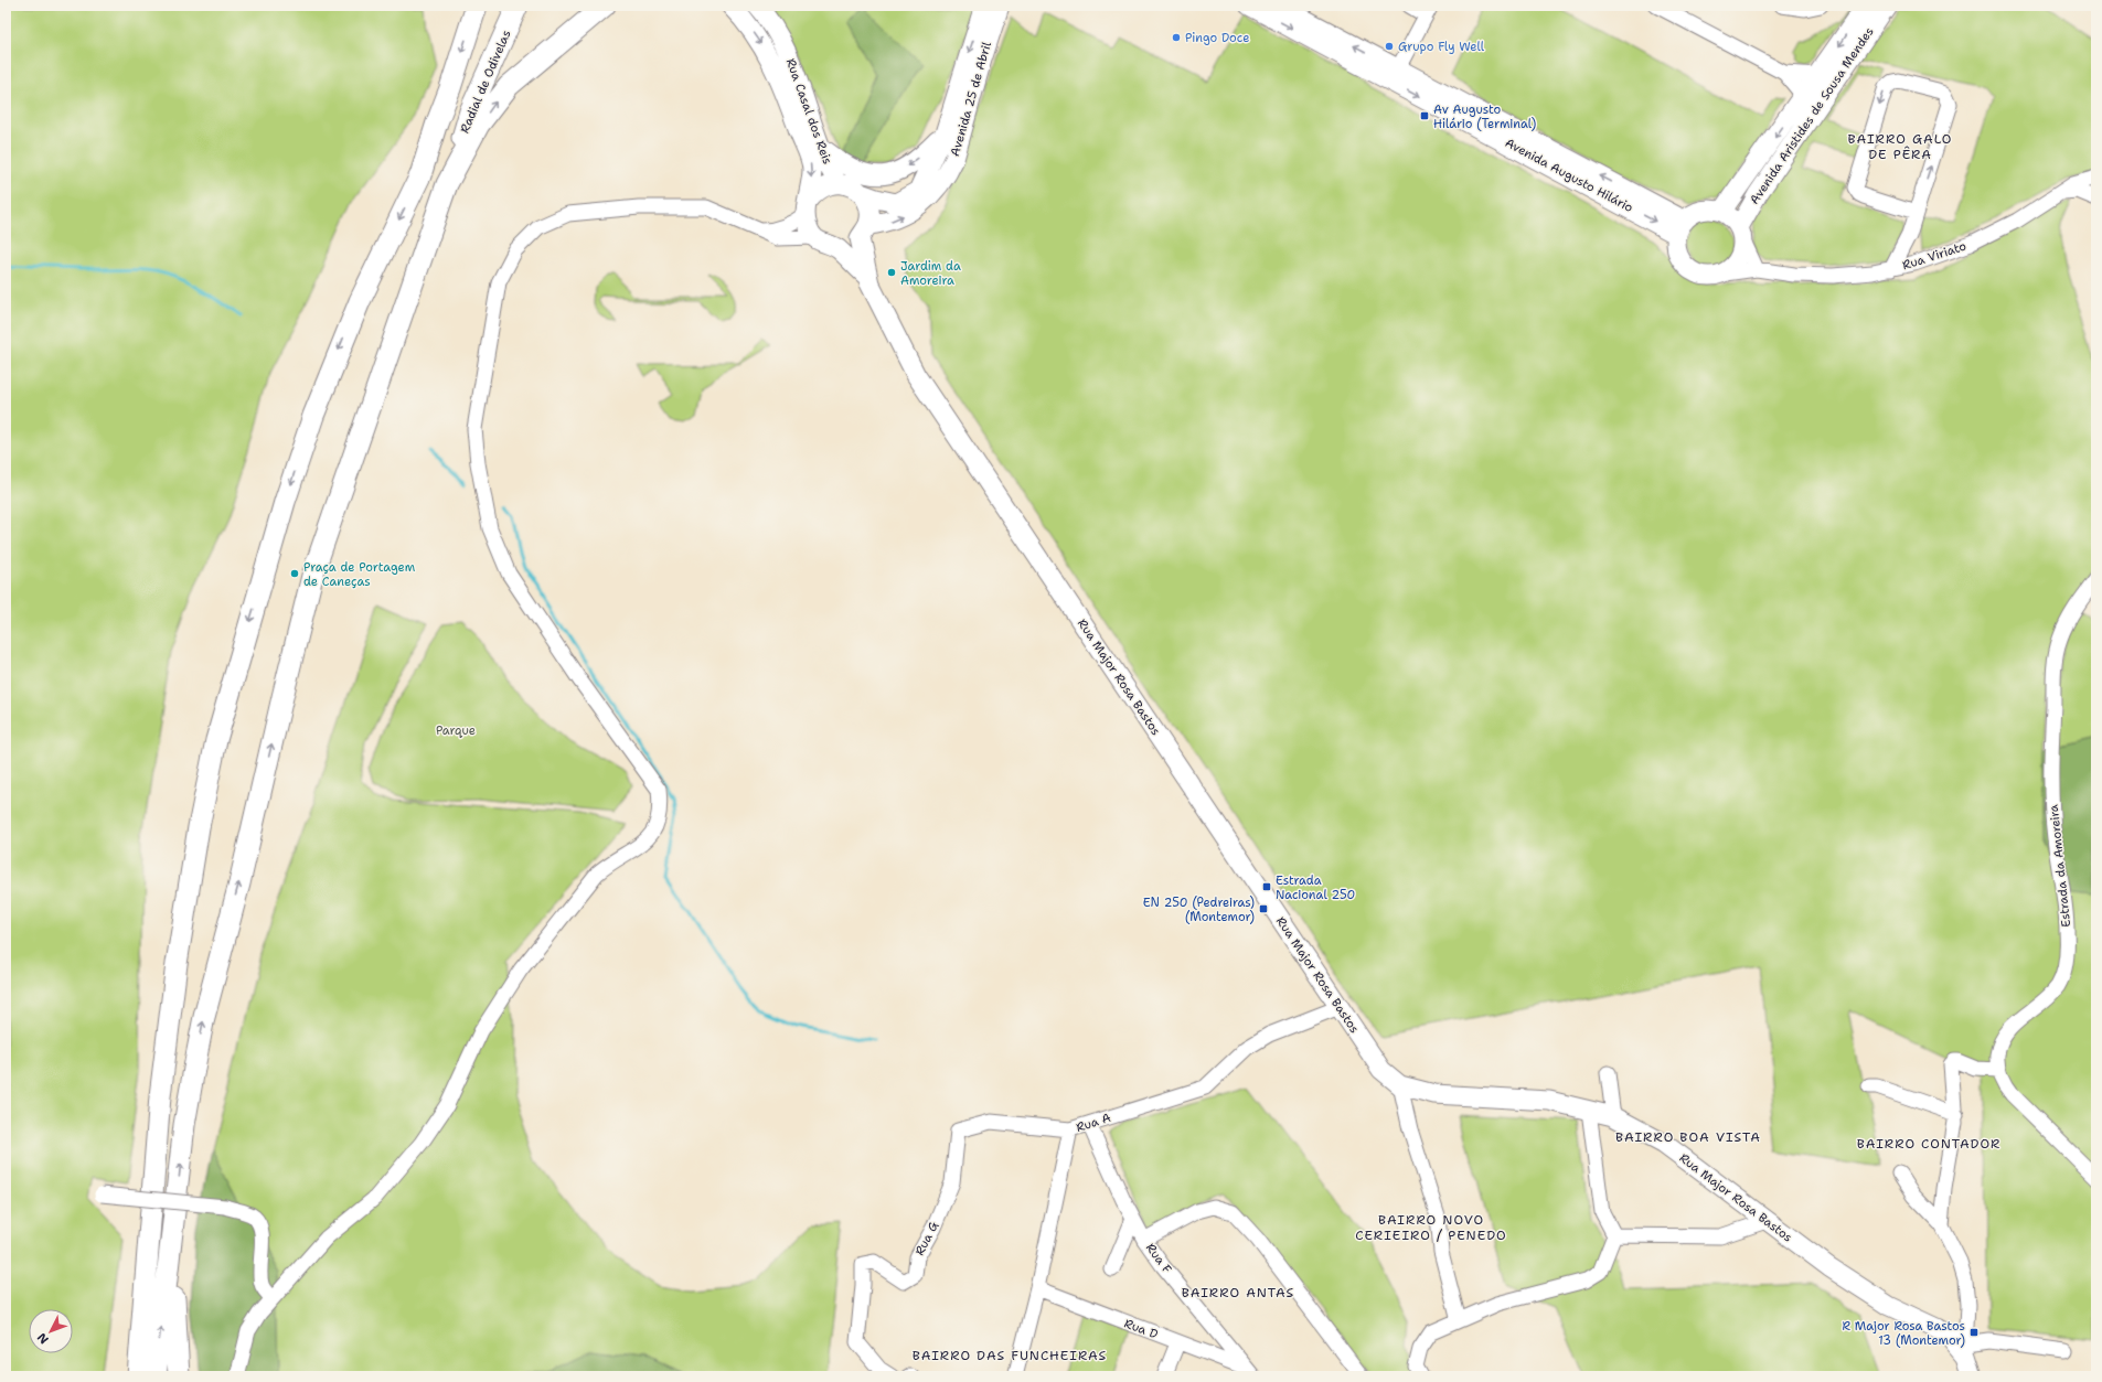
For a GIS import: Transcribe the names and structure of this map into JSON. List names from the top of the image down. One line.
{"streets":{"highway":["Radial de Odivelas"],"main road":["Avenida 25 de Abril","Rua Casal dos Reis","Avenida Aristides de Sousa Mendes","Avenida Augusto Hilário","Rua Major Rosa Bastos"],"street":["Rua Viriato","Estrada da Amoreira","Rua A","Rua G","Rua F","Rua D"]},"crossings":[["Avenida 25 de Abril","Rua Casal dos Reis"],["Avenida Aristides de Sousa Mendes","Avenida Augusto Hilário"],["Avenida Aristides de Sousa Mendes","Rua Viriato"],["Avenida Augusto Hilário","Rua Viriato"],["Rua Major Rosa Bastos","Rua A"],["Rua A","Rua G"],["Rua A","Rua F"],["Rua A","Rua D"],["Rua F","Rua D"]],"districts":["BAIRRO GALO DE PÊRA","BAIRRO BOA VISTA","BAIRRO CONTADOR","BAIRRO NOVO CERIEIRO / PENEDO","BAIRRO ANTAS","BAIRRO DAS FUNCHEIRAS"],"parks":["Parque"],"places":{"other":["Pingo Doce","Grupo Fly Well","Jardim da Amoreira","Praça de Portagem de Caneças"],"transit":["Av Augusto Hilário (Terminal)","Estrada Nacional 250","EN 250 (Pedreiras) (Montemor)","R Major Rosa Bastos 13 (Montemor)"]},"north":"bottom left"}
